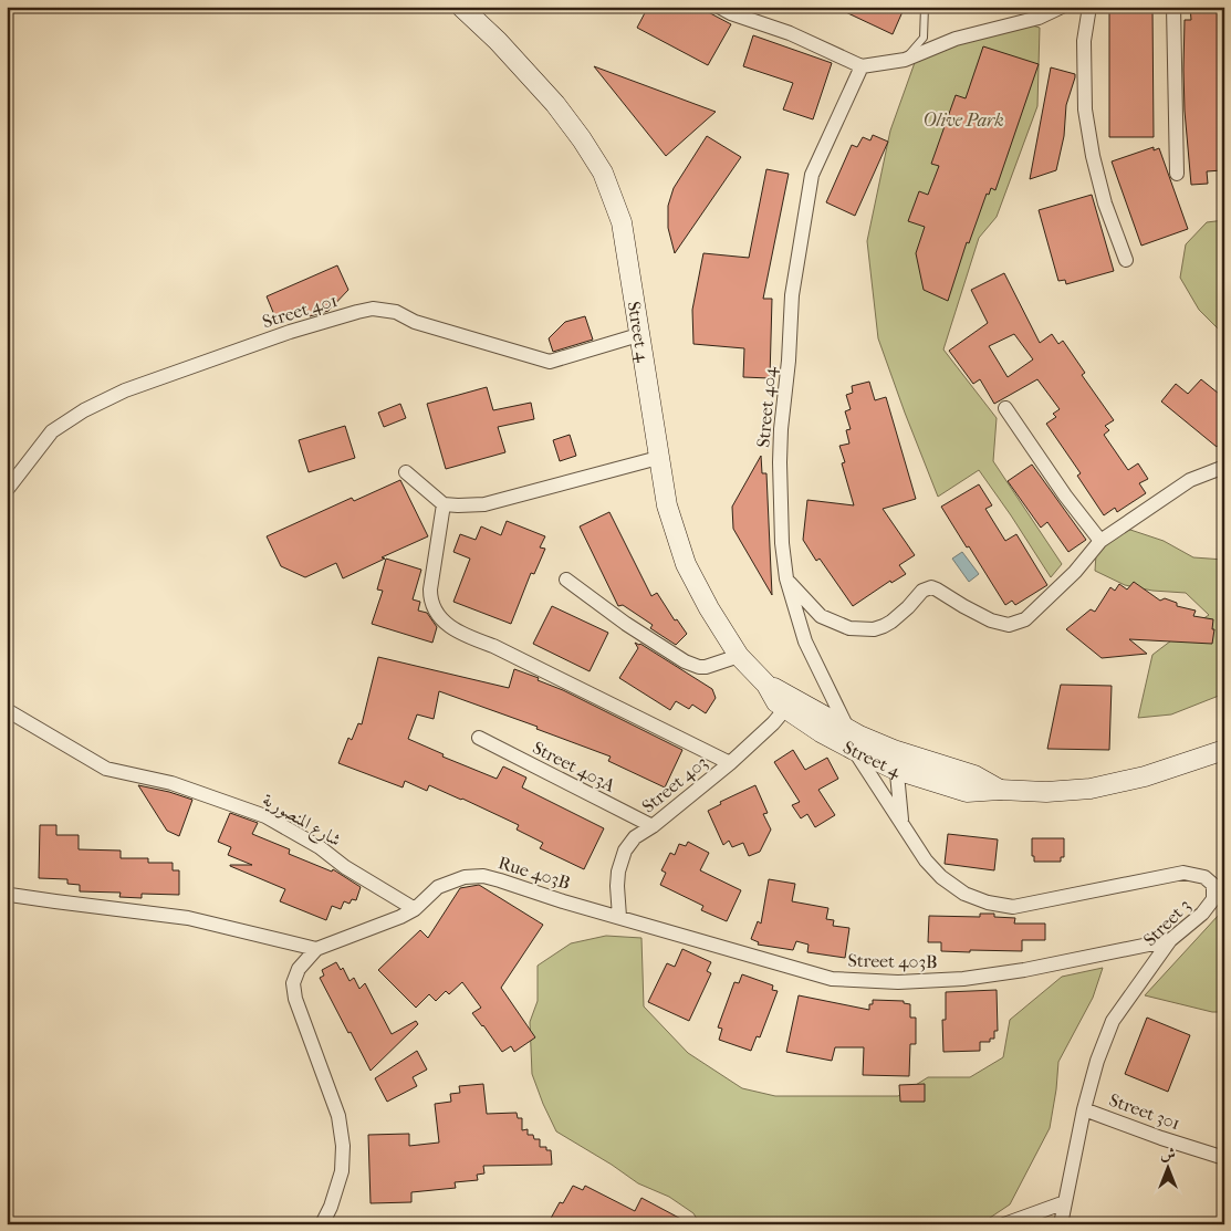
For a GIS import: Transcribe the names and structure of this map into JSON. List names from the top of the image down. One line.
{"streets":{"main road":["Street 4"],"street":["Street 401","Street 404","Street 403A","Street 403","شارع المنصورية","Rue 403B","Street 3","Street 403B","Street 301"]},"crossings":[["Street 401","Street 4"],["Street 4","Street 404"],["Street 4","Street 403"],["Street 4","Street 3"],["Street 404","Street 3"],["Street 403A","Street 403"],["Street 403","Rue 403B"],["Street 403","Street 403B"],["شارع المنصورية","Rue 403B"],["Rue 403B","Street 403B"],["Street 3","Street 403B"],["Street 3","Street 301"]],"parks":["Olive Park"],"north":"top"}
